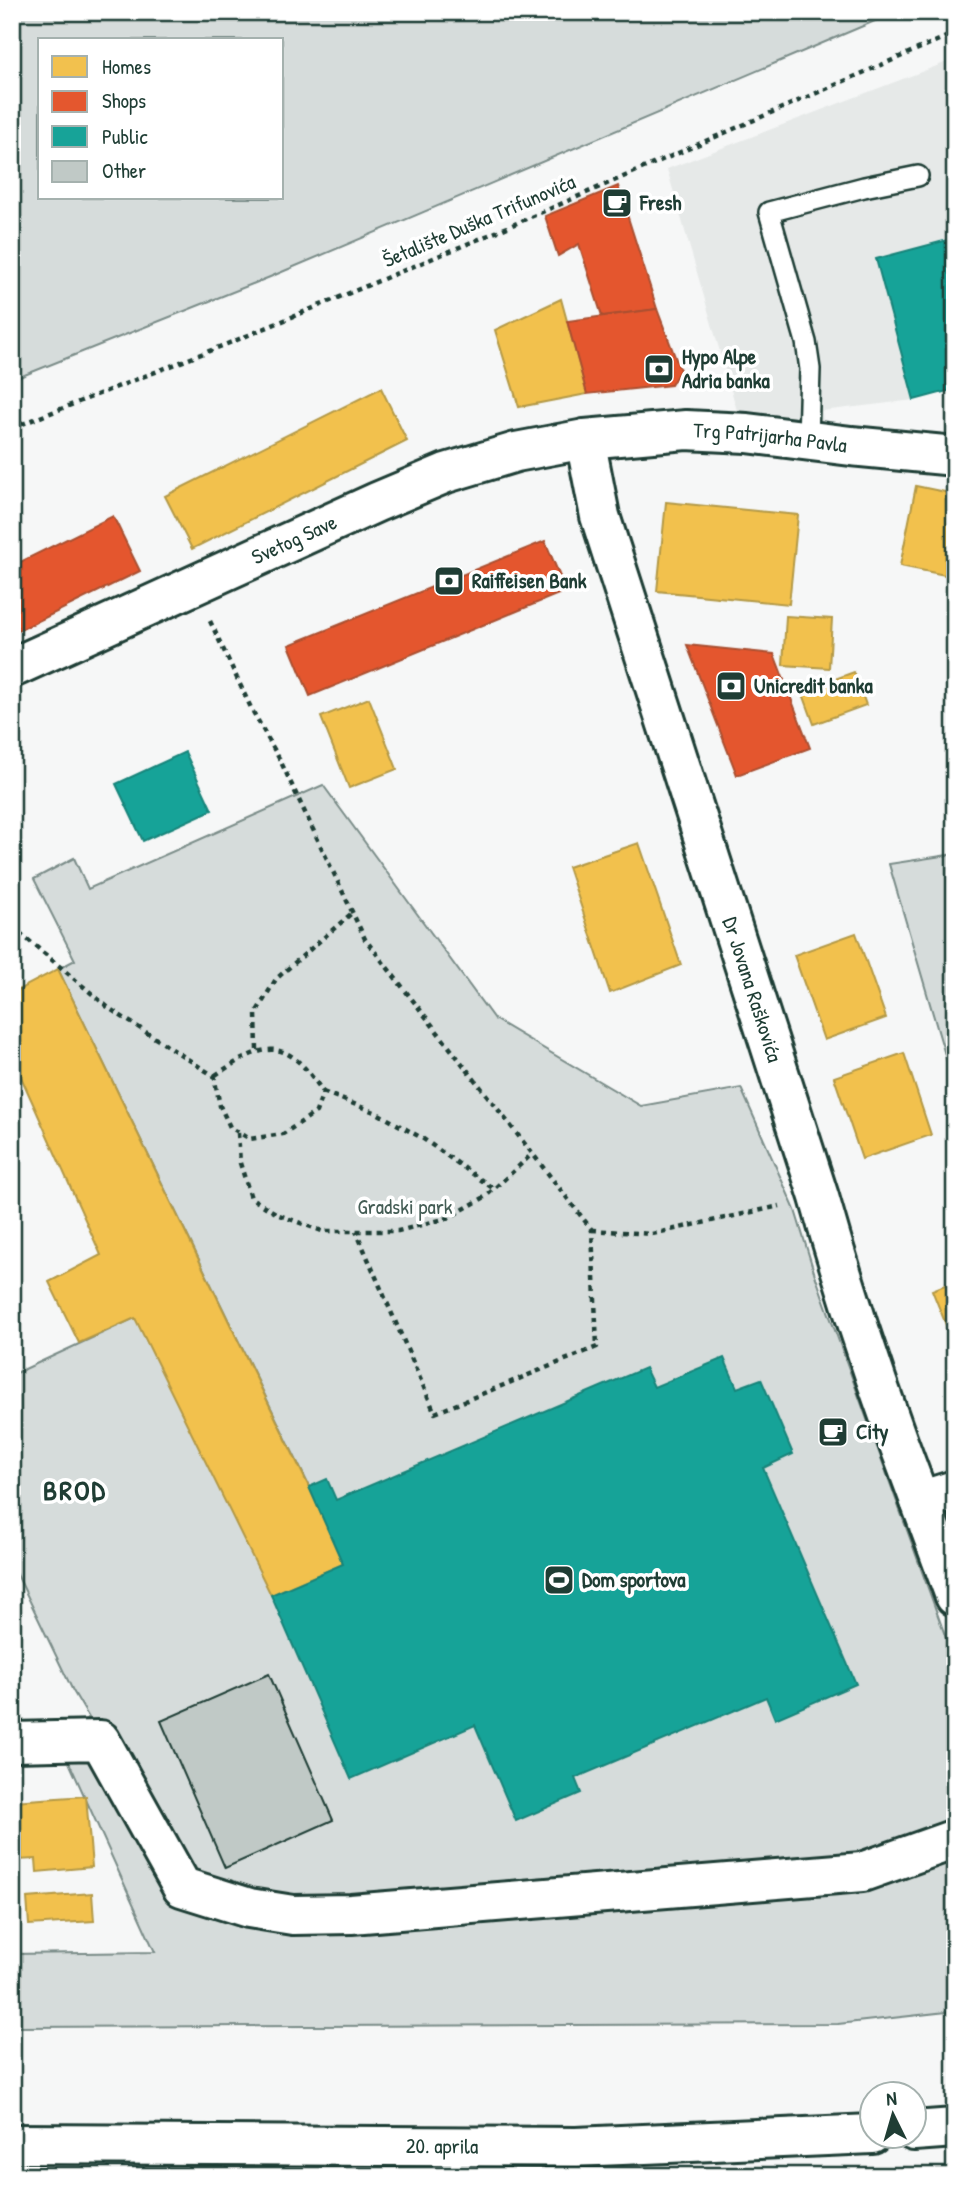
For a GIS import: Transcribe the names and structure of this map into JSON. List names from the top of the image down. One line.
{"streets":{"street":["Trg Patrijarha Pavla","Svetog Save","Dr Jovana Raškovića","20. aprila"],"path":["Šetalište Duška Trifunovića"]},"crossings":[["Trg Patrijarha Pavla","Svetog Save"],["Trg Patrijarha Pavla","Dr Jovana Raškovića"],["Svetog Save","Dr Jovana Raškovića"]],"districts":["BROD"],"parks":["Gradski park"],"places":{"cafe":["Fresh","City"],"bank":["Hypo Alpe Adria banka","Raiffeisen Bank","Unicredit banka"],"sports":["Dom sportova"]},"legend":["Homes","Shops","Public","Other"],"north":"top"}
